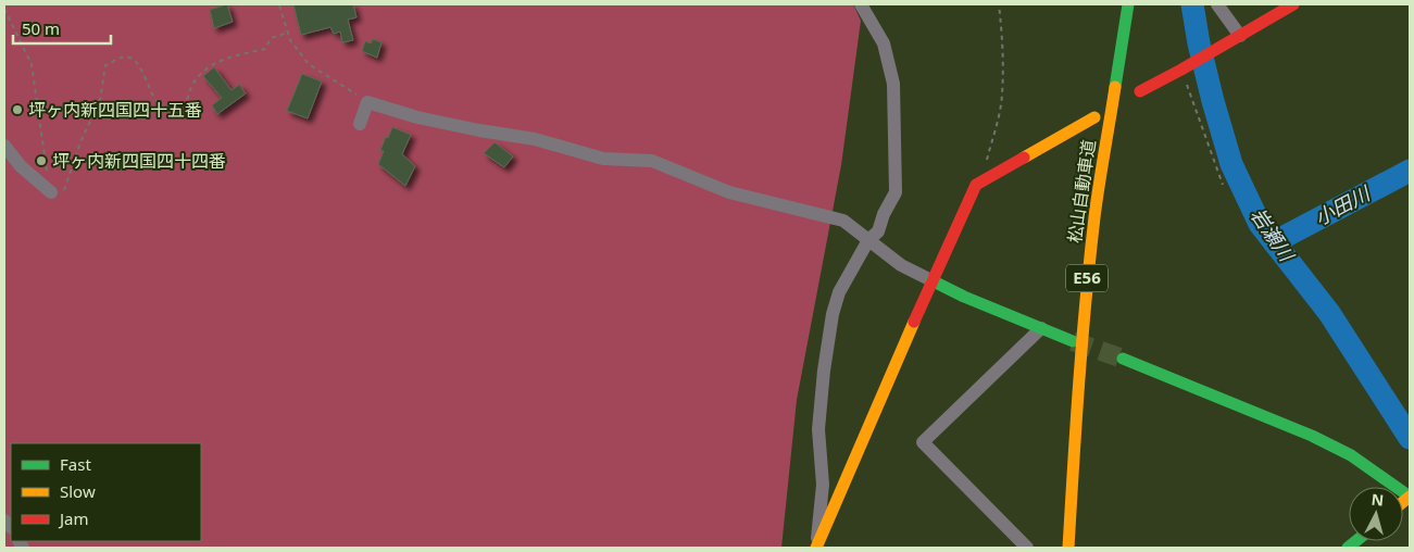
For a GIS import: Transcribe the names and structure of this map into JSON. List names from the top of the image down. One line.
{"streets":{"main road":["松山自動車道","E56"]},"water":["小田川","岩瀬川"],"places":["坪ヶ内新四国四十五番","坪ヶ内新四国四十四番"],"legend":["Fast","Slow","Jam"],"scale_bar":"50 m","north":"top"}
